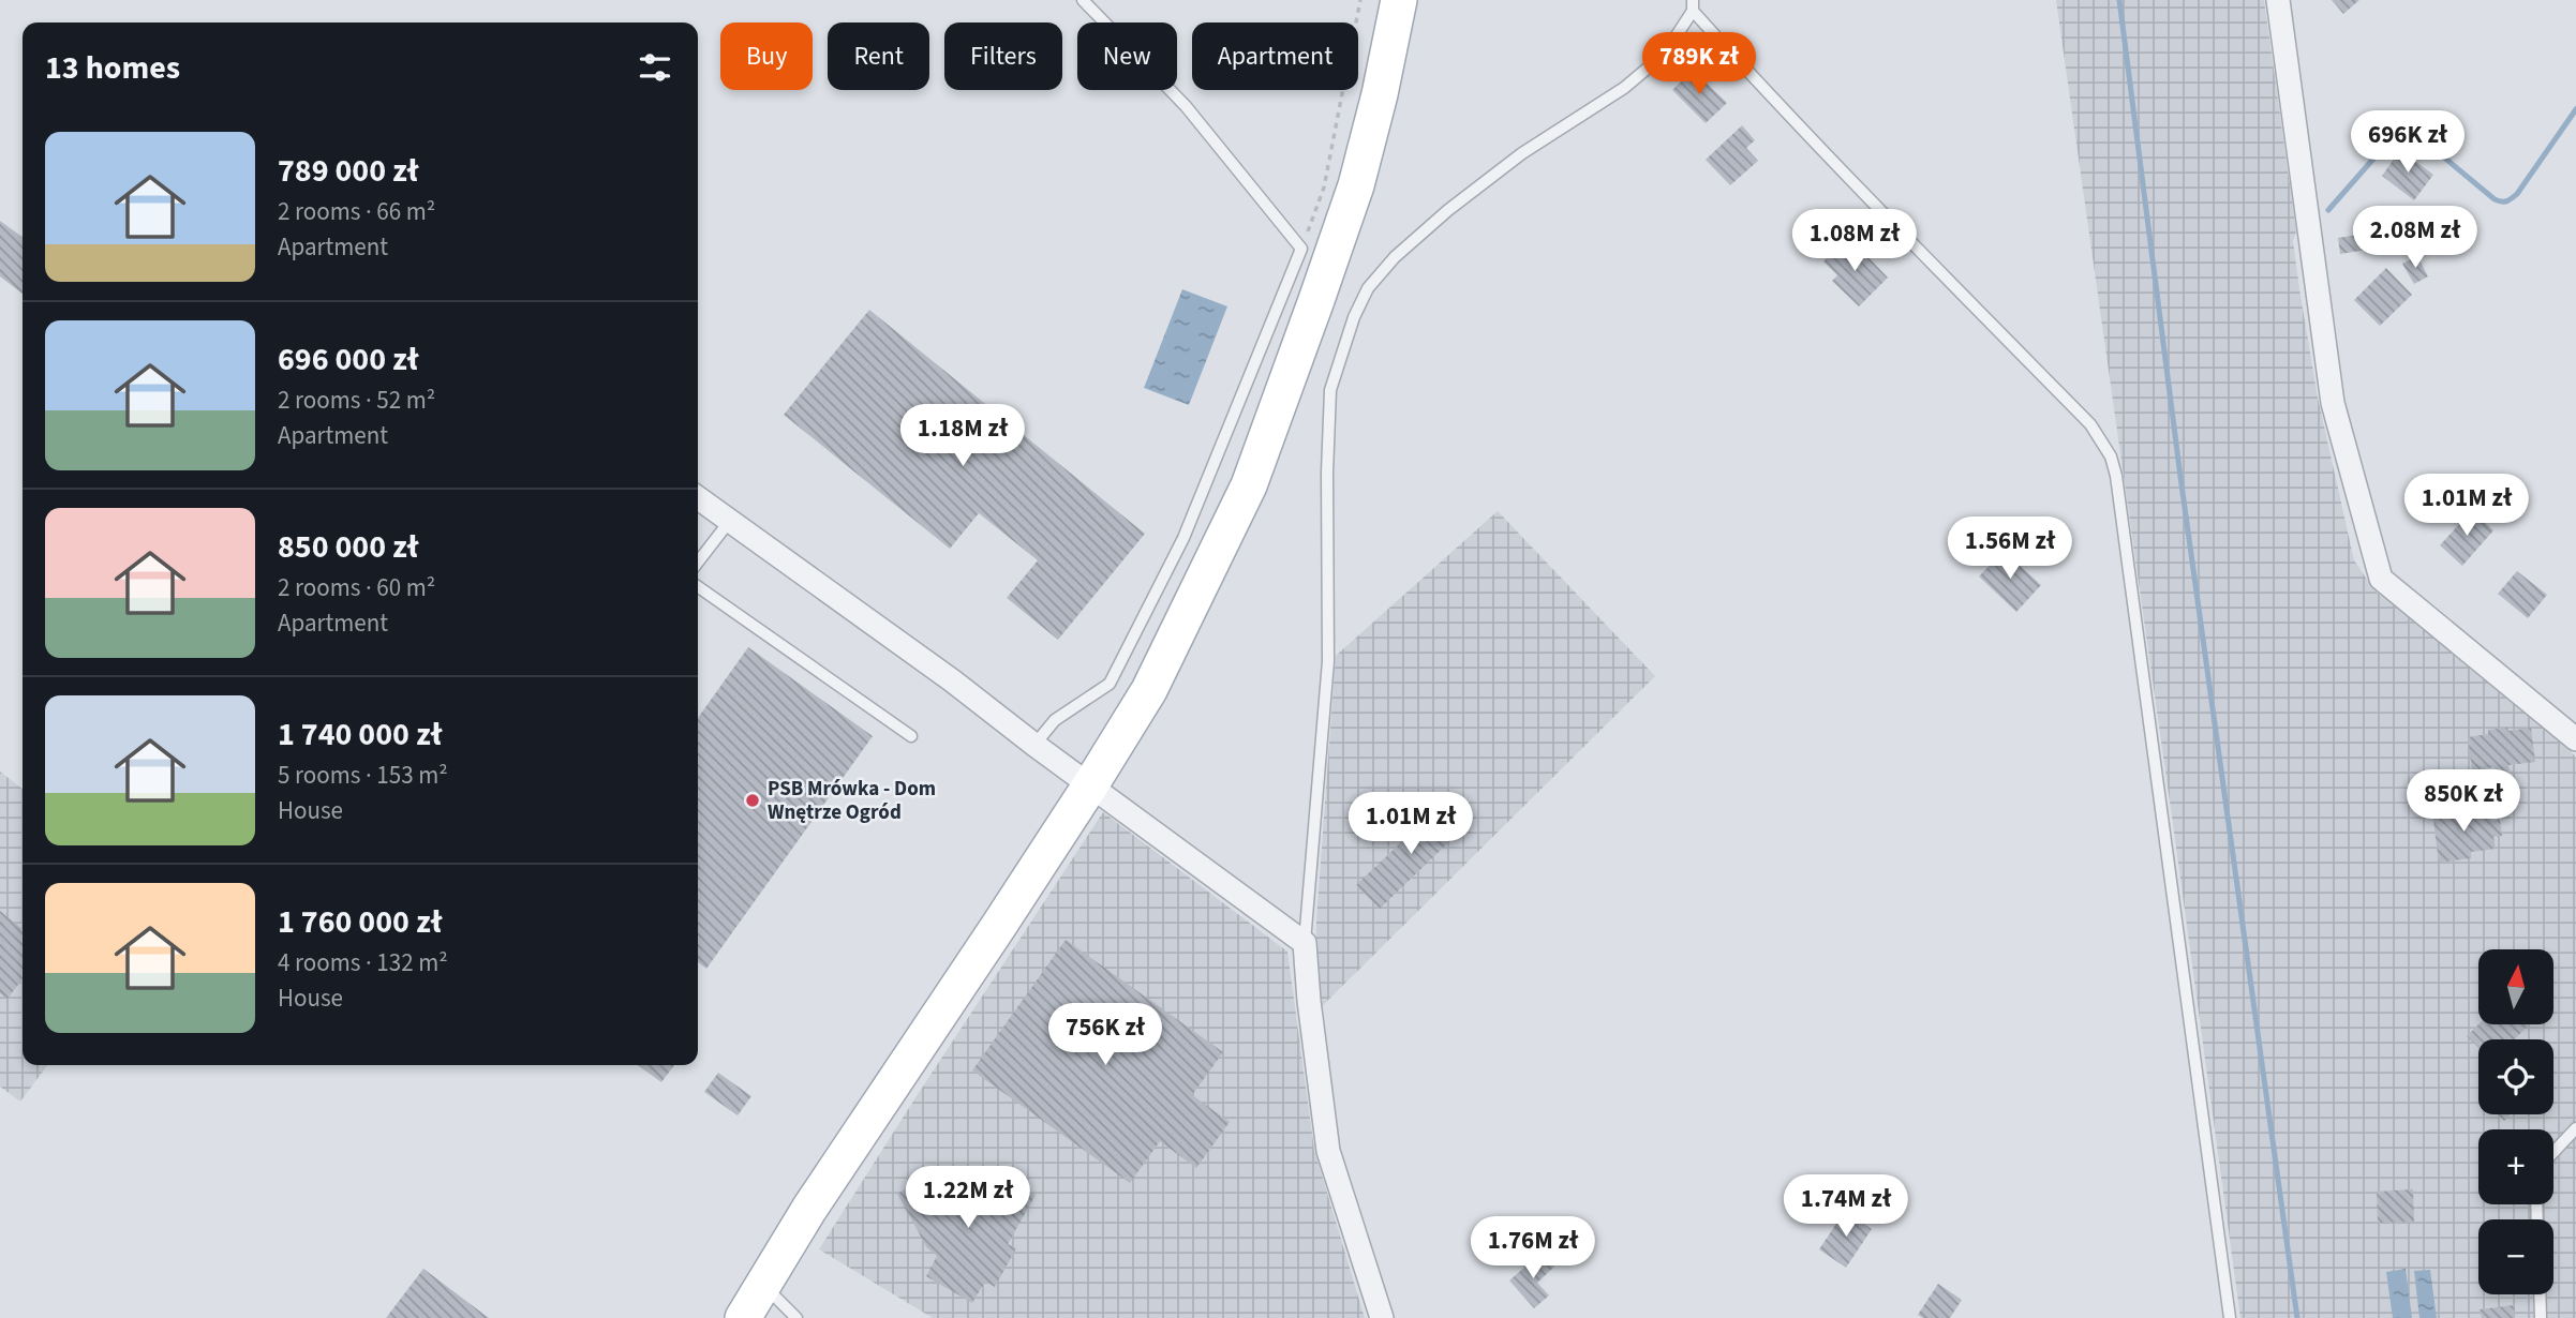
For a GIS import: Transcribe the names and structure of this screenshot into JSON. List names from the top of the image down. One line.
{"places":["PSB Mrówka - Dom Wnętrze Ogród"],"north":"top","page":{"chip":["Buy","Rent","Filters","New","Apartment"],"heading":"13 homes","price":["789K zł","696K zł","2.08M zł","1.08M zł","1.18M zł","1.01M zł","1.56M zł","850K zł","1.01M zł","756K zł","1.22M zł","1.74M zł","1.76M zł"],"list":[{"name":"789 000 zł","note":"2 rooms · 66 m² · Apartment"},{"name":"696 000 zł","note":"2 rooms · 52 m² · Apartment"},{"name":"850 000 zł","note":"2 rooms · 60 m² · Apartment"},{"name":"1 740 000 zł","note":"5 rooms · 153 m² · House"},{"name":"1 760 000 zł","note":"4 rooms · 132 m² · House"}],"map_buttons":["+","−"]}}
